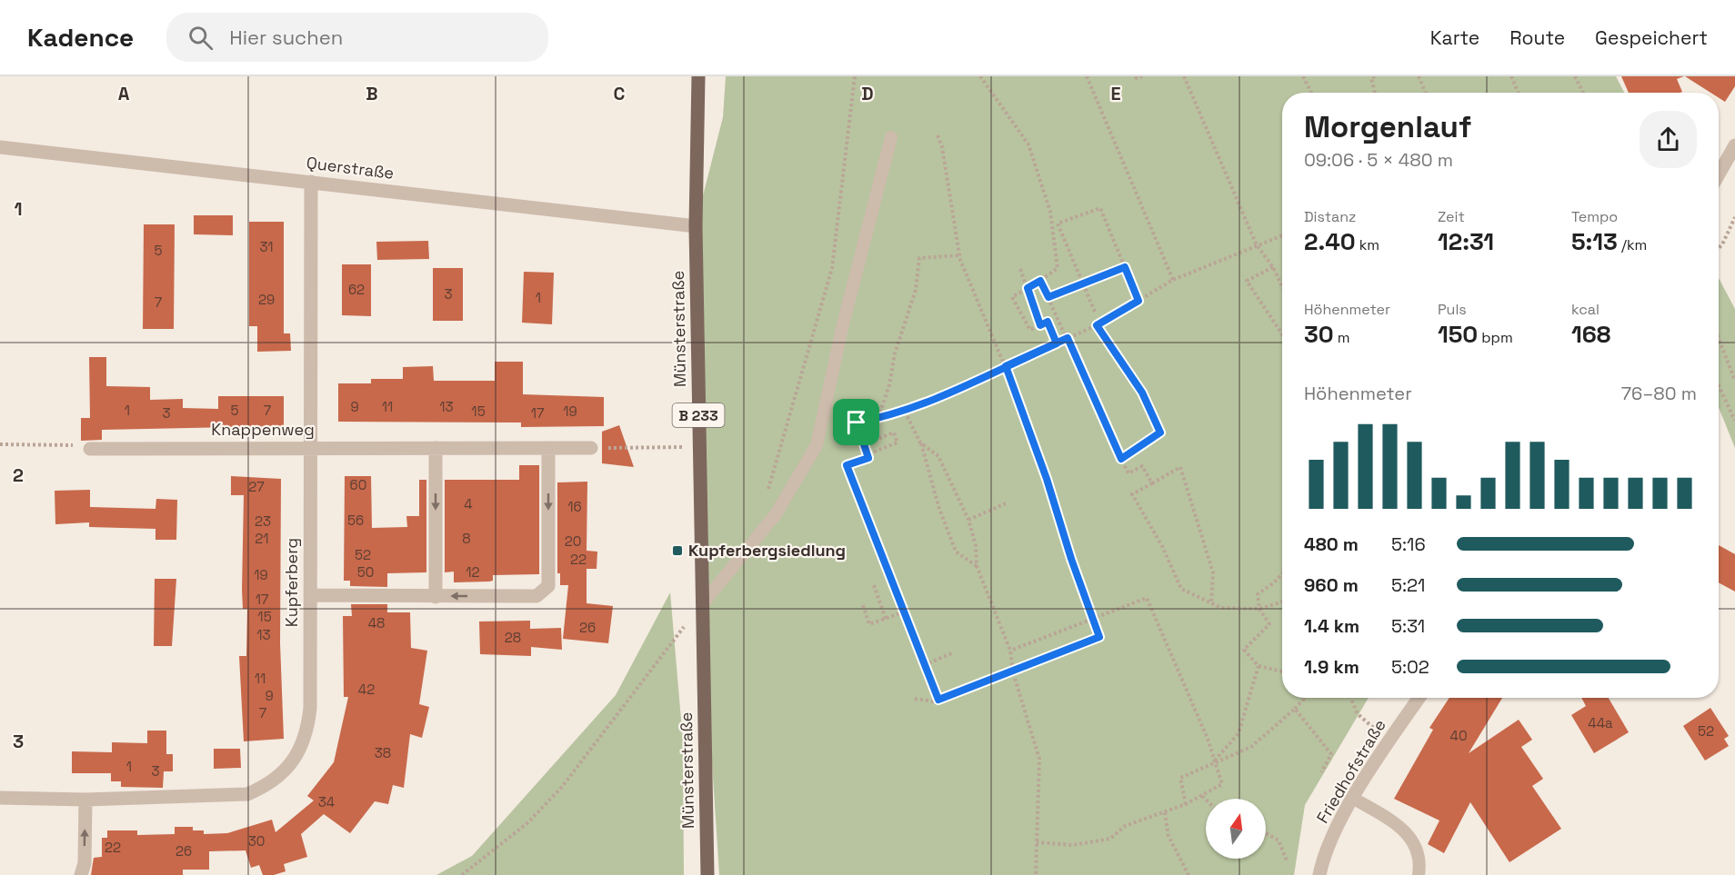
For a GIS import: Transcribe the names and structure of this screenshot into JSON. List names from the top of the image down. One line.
{"streets":{"main road":["Münsterstraße","B 233"],"street":["Querstraße","Knappenweg","Kupferberg","Friedhofstraße"]},"crossings":[["Querstraße","Münsterstraße"],["Querstraße","Kupferberg"],["Knappenweg","Kupferberg"]],"places":{"transit":["Kupferbergsiedlung"]},"house_numbers":["31","5","62","3","1","29","7","9","11","13","1","5","7","15","19","3","17","60","27","4","16","56","23","21","8","20","52","22","50","12","19","17","15","48","26","13","28","11","42","9","7","44a","52","40","38","1","3","34","30","22","26"],"north":"top","page":{"header":"Kadence","search":"Hier suchen","nav":["Karte","Route","Gespeichert"],"heading":["Morgenlauf","09:06 · 5 × 480 m"],"stats":[["Distanz","2.40 km"],["Zeit","12:31"],["Tempo","5:13 /km"],["Höhenmeter","30 m"],["Puls","150 bpm"],["kcal","168"]],"chart":["Höhenmeter","76–80 m"],"list":[{"name":"480 m","note":"5:16"},{"name":"960 m","note":"5:21"},{"name":"1.4 km","note":"5:31"},{"name":"1.9 km","note":"5:02"}]},"grid":{"columns":["A","B","C","D","E"],"rows":["1","2","3"]}}
